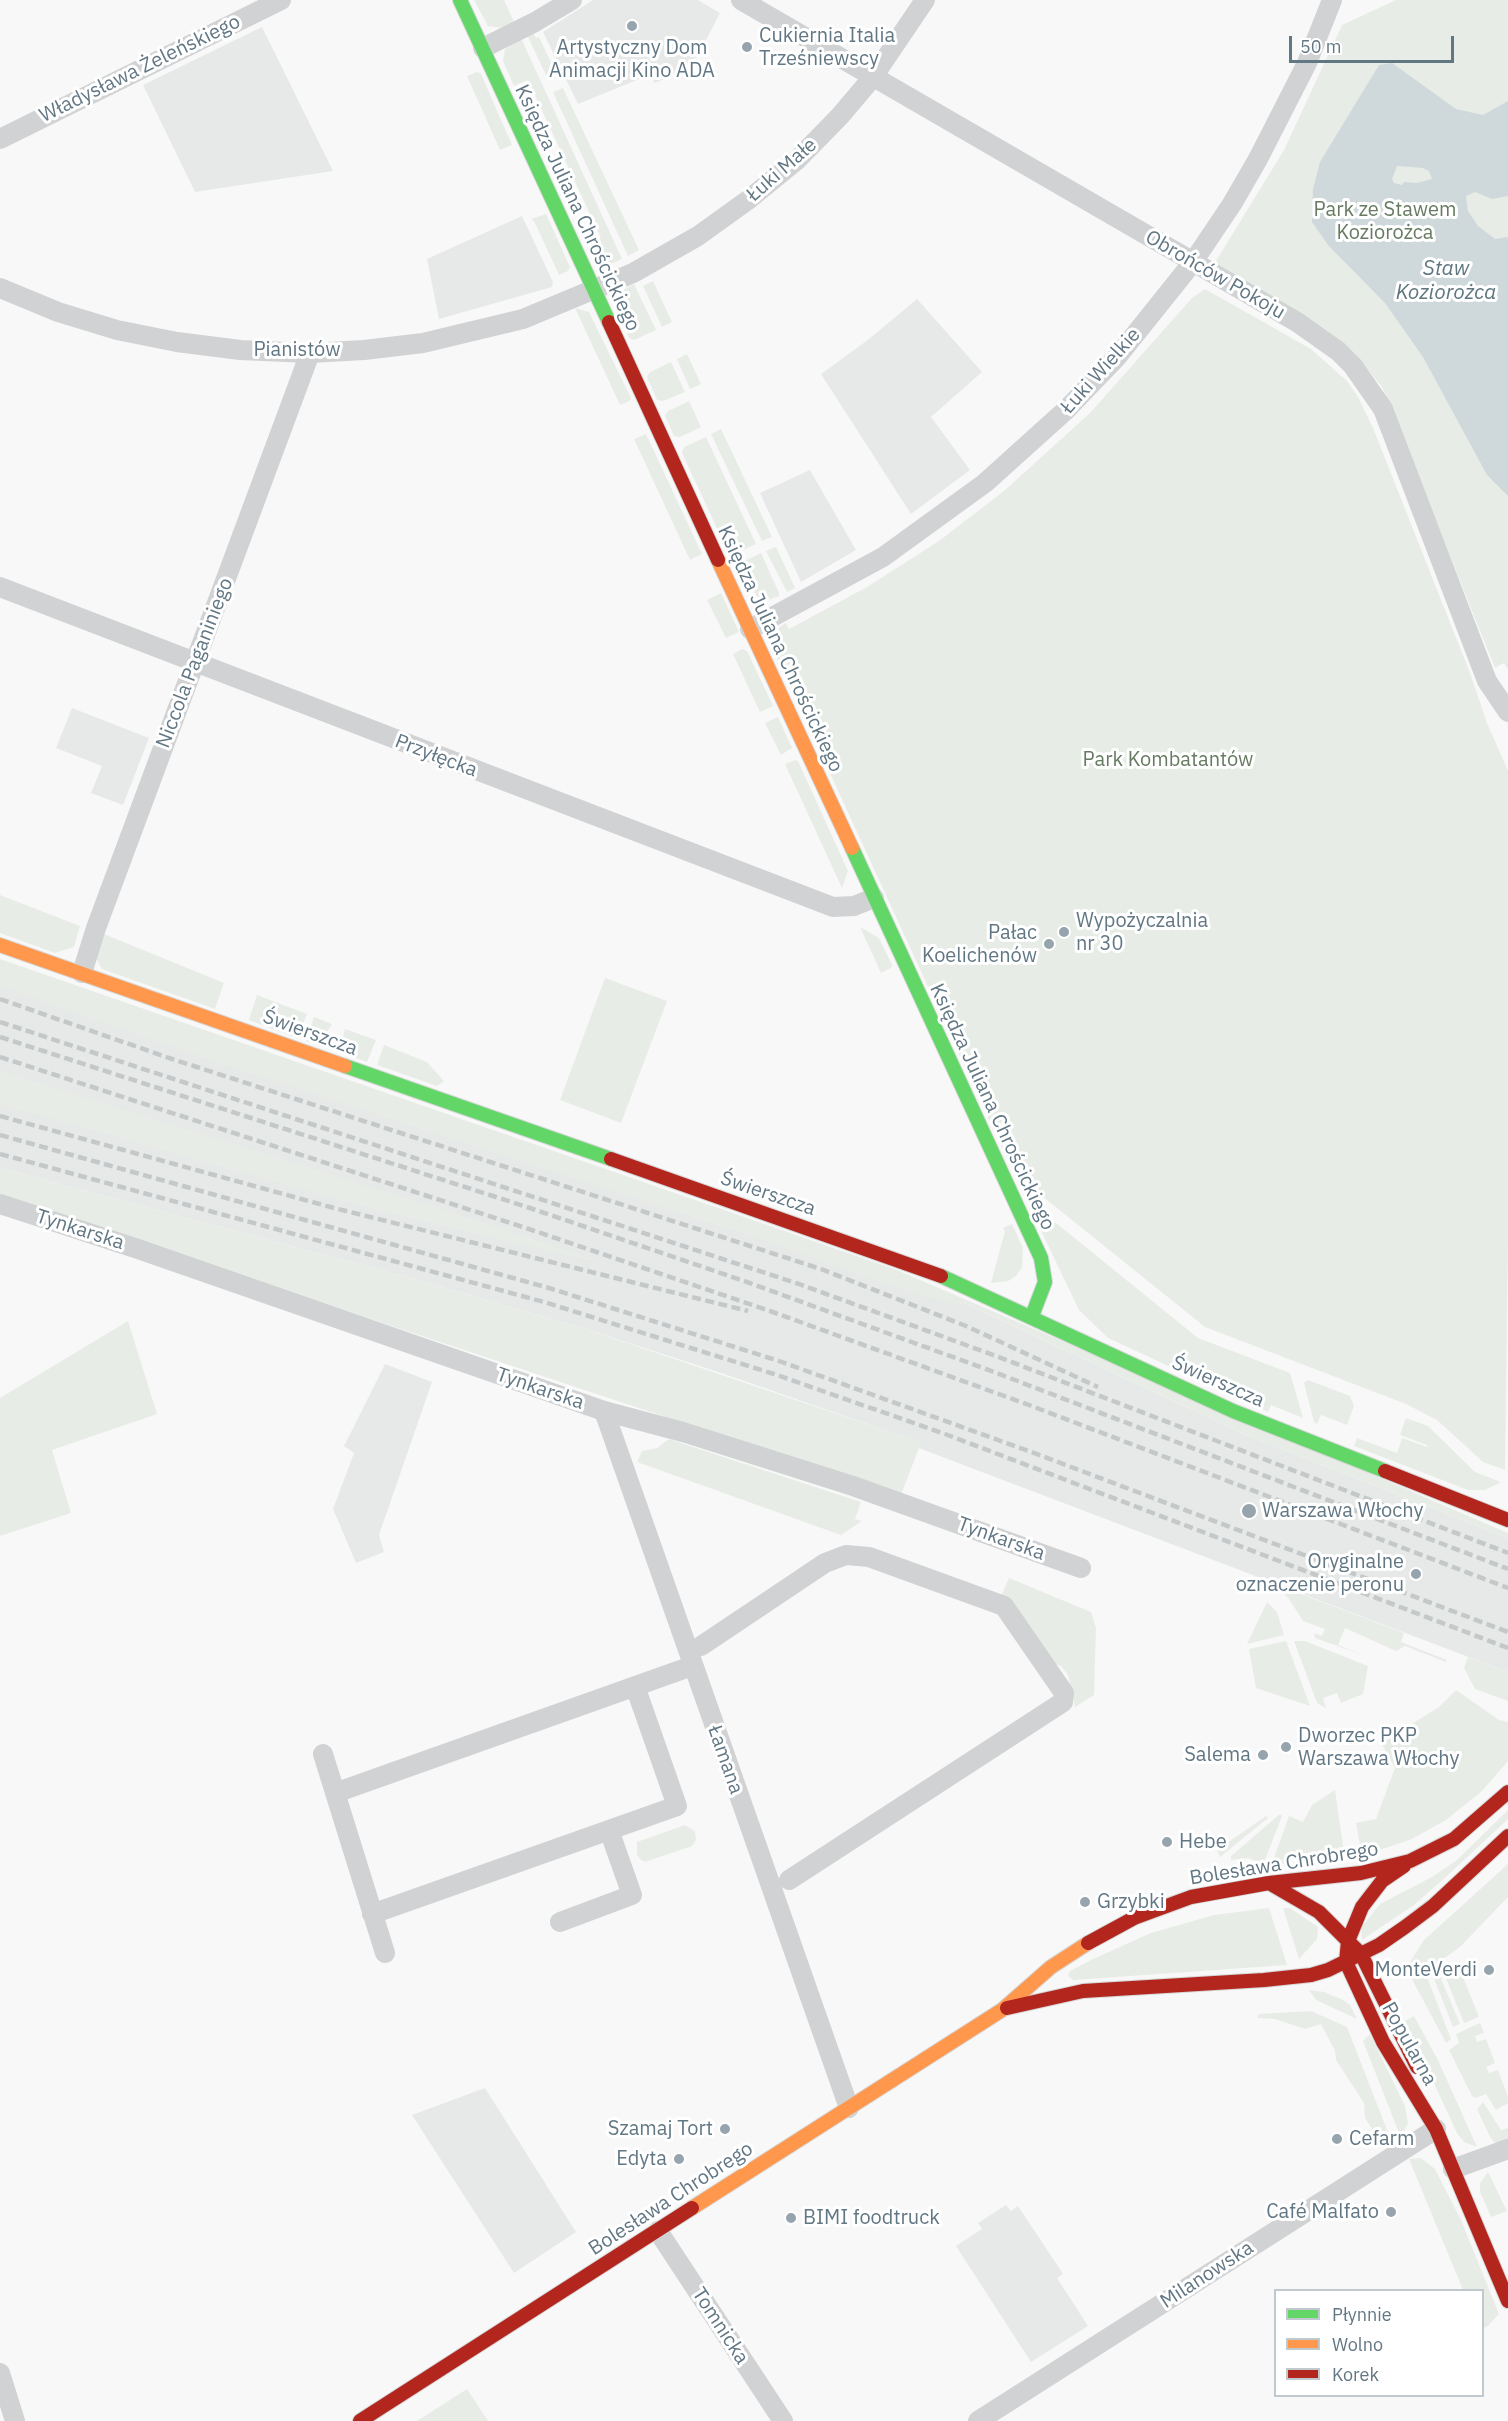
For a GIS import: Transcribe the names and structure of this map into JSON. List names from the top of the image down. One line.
{"streets":{"street":["Władysława Żeleńskiego","Łuki Małe","Księdza Juliana Chrościckiego","Obrońców Pokoju","Pianistów","Łuki Wielkie","Niccola Paganiniego","Przyłęcka","Świerszcza","Tynkarska","Łamana","Bolesława Chrobrego","Popularna","Milanowska","Tomnicka"]},"crossings":[["Łuki Małe","Księdza Juliana Chrościckiego"],["Łuki Małe","Obrońców Pokoju"],["Łuki Małe","Pianistów"],["Księdza Juliana Chrościckiego","Pianistów"],["Księdza Juliana Chrościckiego","Łuki Wielkie"],["Księdza Juliana Chrościckiego","Przyłęcka"],["Księdza Juliana Chrościckiego","Świerszcza"],["Obrońców Pokoju","Łuki Wielkie"],["Pianistów","Niccola Paganiniego"],["Niccola Paganiniego","Przyłęcka"],["Niccola Paganiniego","Świerszcza"],["Tynkarska","Łamana"],["Łamana","Bolesława Chrobrego"],["Bolesława Chrobrego","Popularna"],["Bolesława Chrobrego","Tomnicka"],["Popularna","Milanowska"]],"water":["Staw Koziorożca"],"parks":["Park ze Stawem Koziorożca","Park Kombatantów"],"places":["Artystyczny Dom Animacji Kino ADA","Cukiernia Italia Trześniewscy","Wypożyczalnia nr 30","Pałac Koelichenów","Warszawa Włochy","Oryginalne oznaczenie peronu","Dworzec PKP Warszawa Włochy","Salema","Hebe","Grzybki","MonteVerdi","Szamaj Tort","Cefarm","Edyta","Café Malfato","BIMI foodtruck"],"legend":["Płynnie","Wolno","Korek"],"scale_bar":"50 m"}
